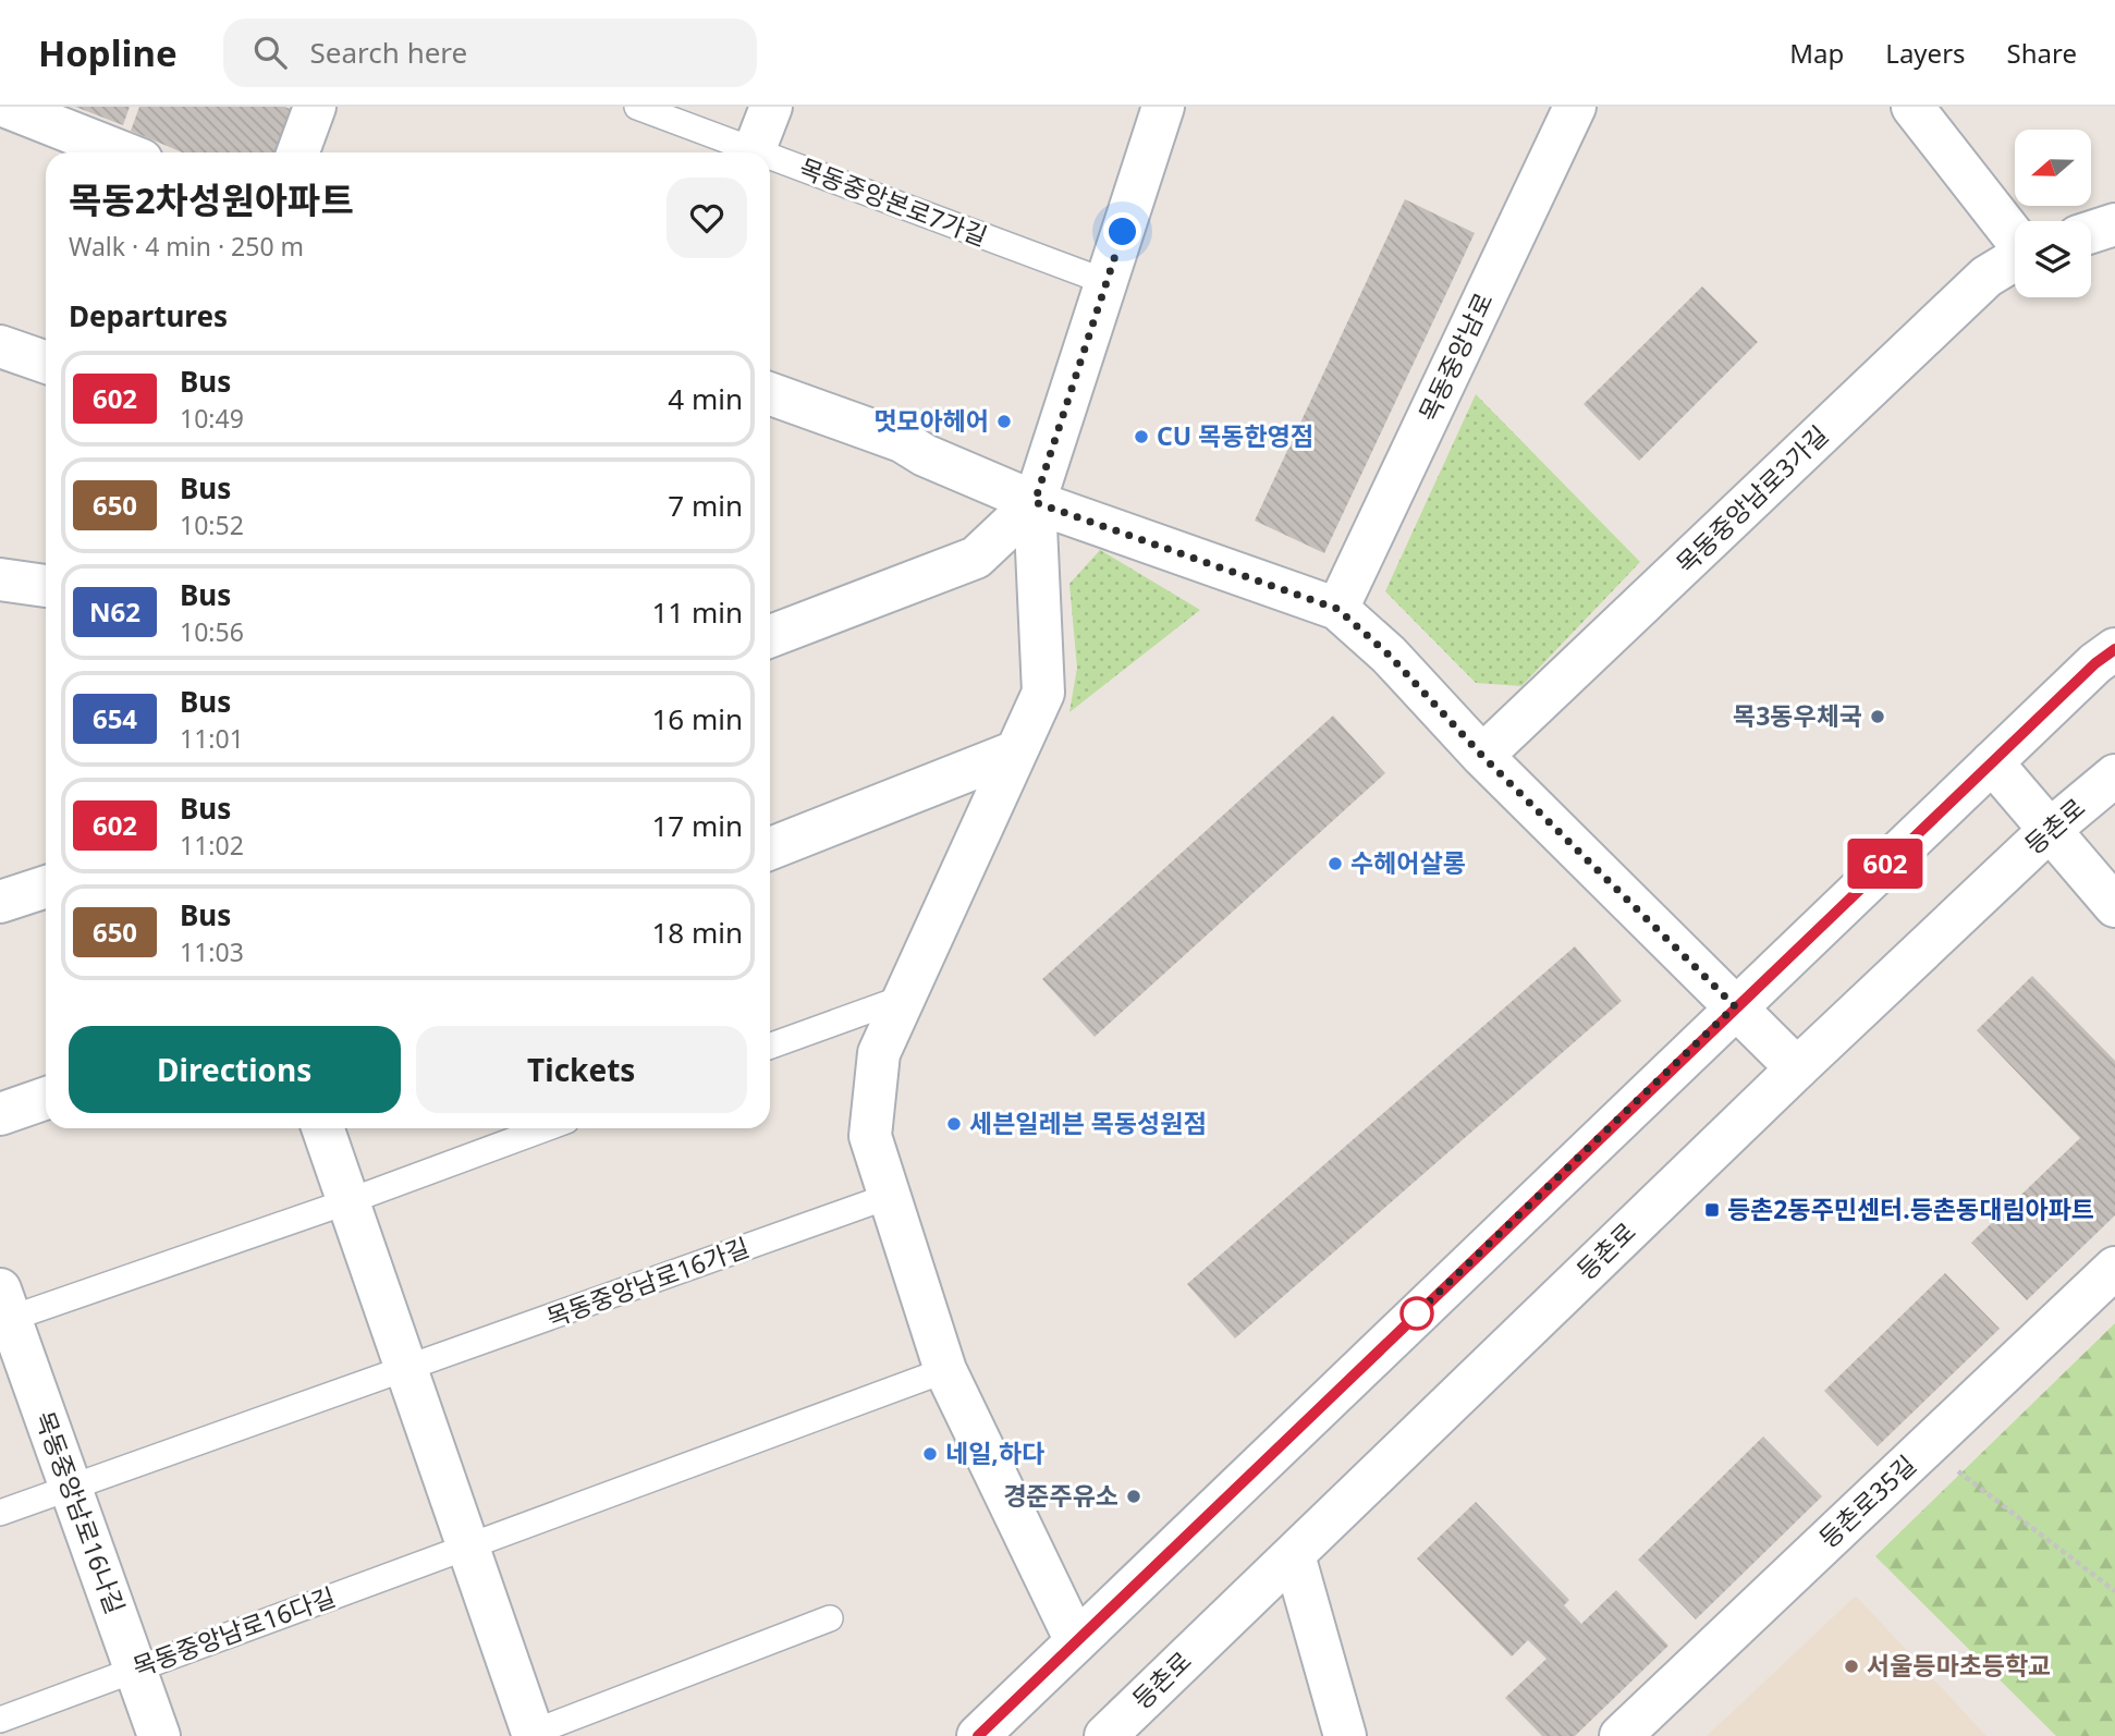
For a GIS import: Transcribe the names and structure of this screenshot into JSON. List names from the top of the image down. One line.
{"streets":{"street":["목동중앙남로","목동중앙남로3가길","등촌로","등촌로35길","목동중앙남로16나길"],"lane":["목동중앙본로7가길","목동중앙남로16가길","목동중앙남로16다길"]},"crossings":[["목동중앙남로16나길","목동중앙남로16다길"]],"places":{"other":["멋모아헤어","CU 목동한영점","목3동우체국","수헤어살롱","세븐일레븐 목동성원점","네일,하다","경준주유소","서울등마초등학교"],"transit":["등촌2동주민센터.등촌동대림아파트"]},"lines":["bus line 602"],"north":"left","page":{"header":"Hopline","search":"Search here","nav":["Map","Layers","Share"],"on_map":"602","heading":[["목동2차성원아파트","Walk · 4 min · 250 m"],"Departures"],"list":[{"mark":"602","name":"Bus","note":"10:49","value":"4 min"},{"mark":"650","name":"Bus","note":"10:52","value":"7 min"},{"mark":"N62","name":"Bus","note":"10:56","value":"11 min"},{"mark":"654","name":"Bus","note":"11:01","value":"16 min"},{"mark":"602","name":"Bus","note":"11:02","value":"17 min"},{"mark":"650","name":"Bus","note":"11:03","value":"18 min"}],"buttons":["Directions","Tickets"]}}
